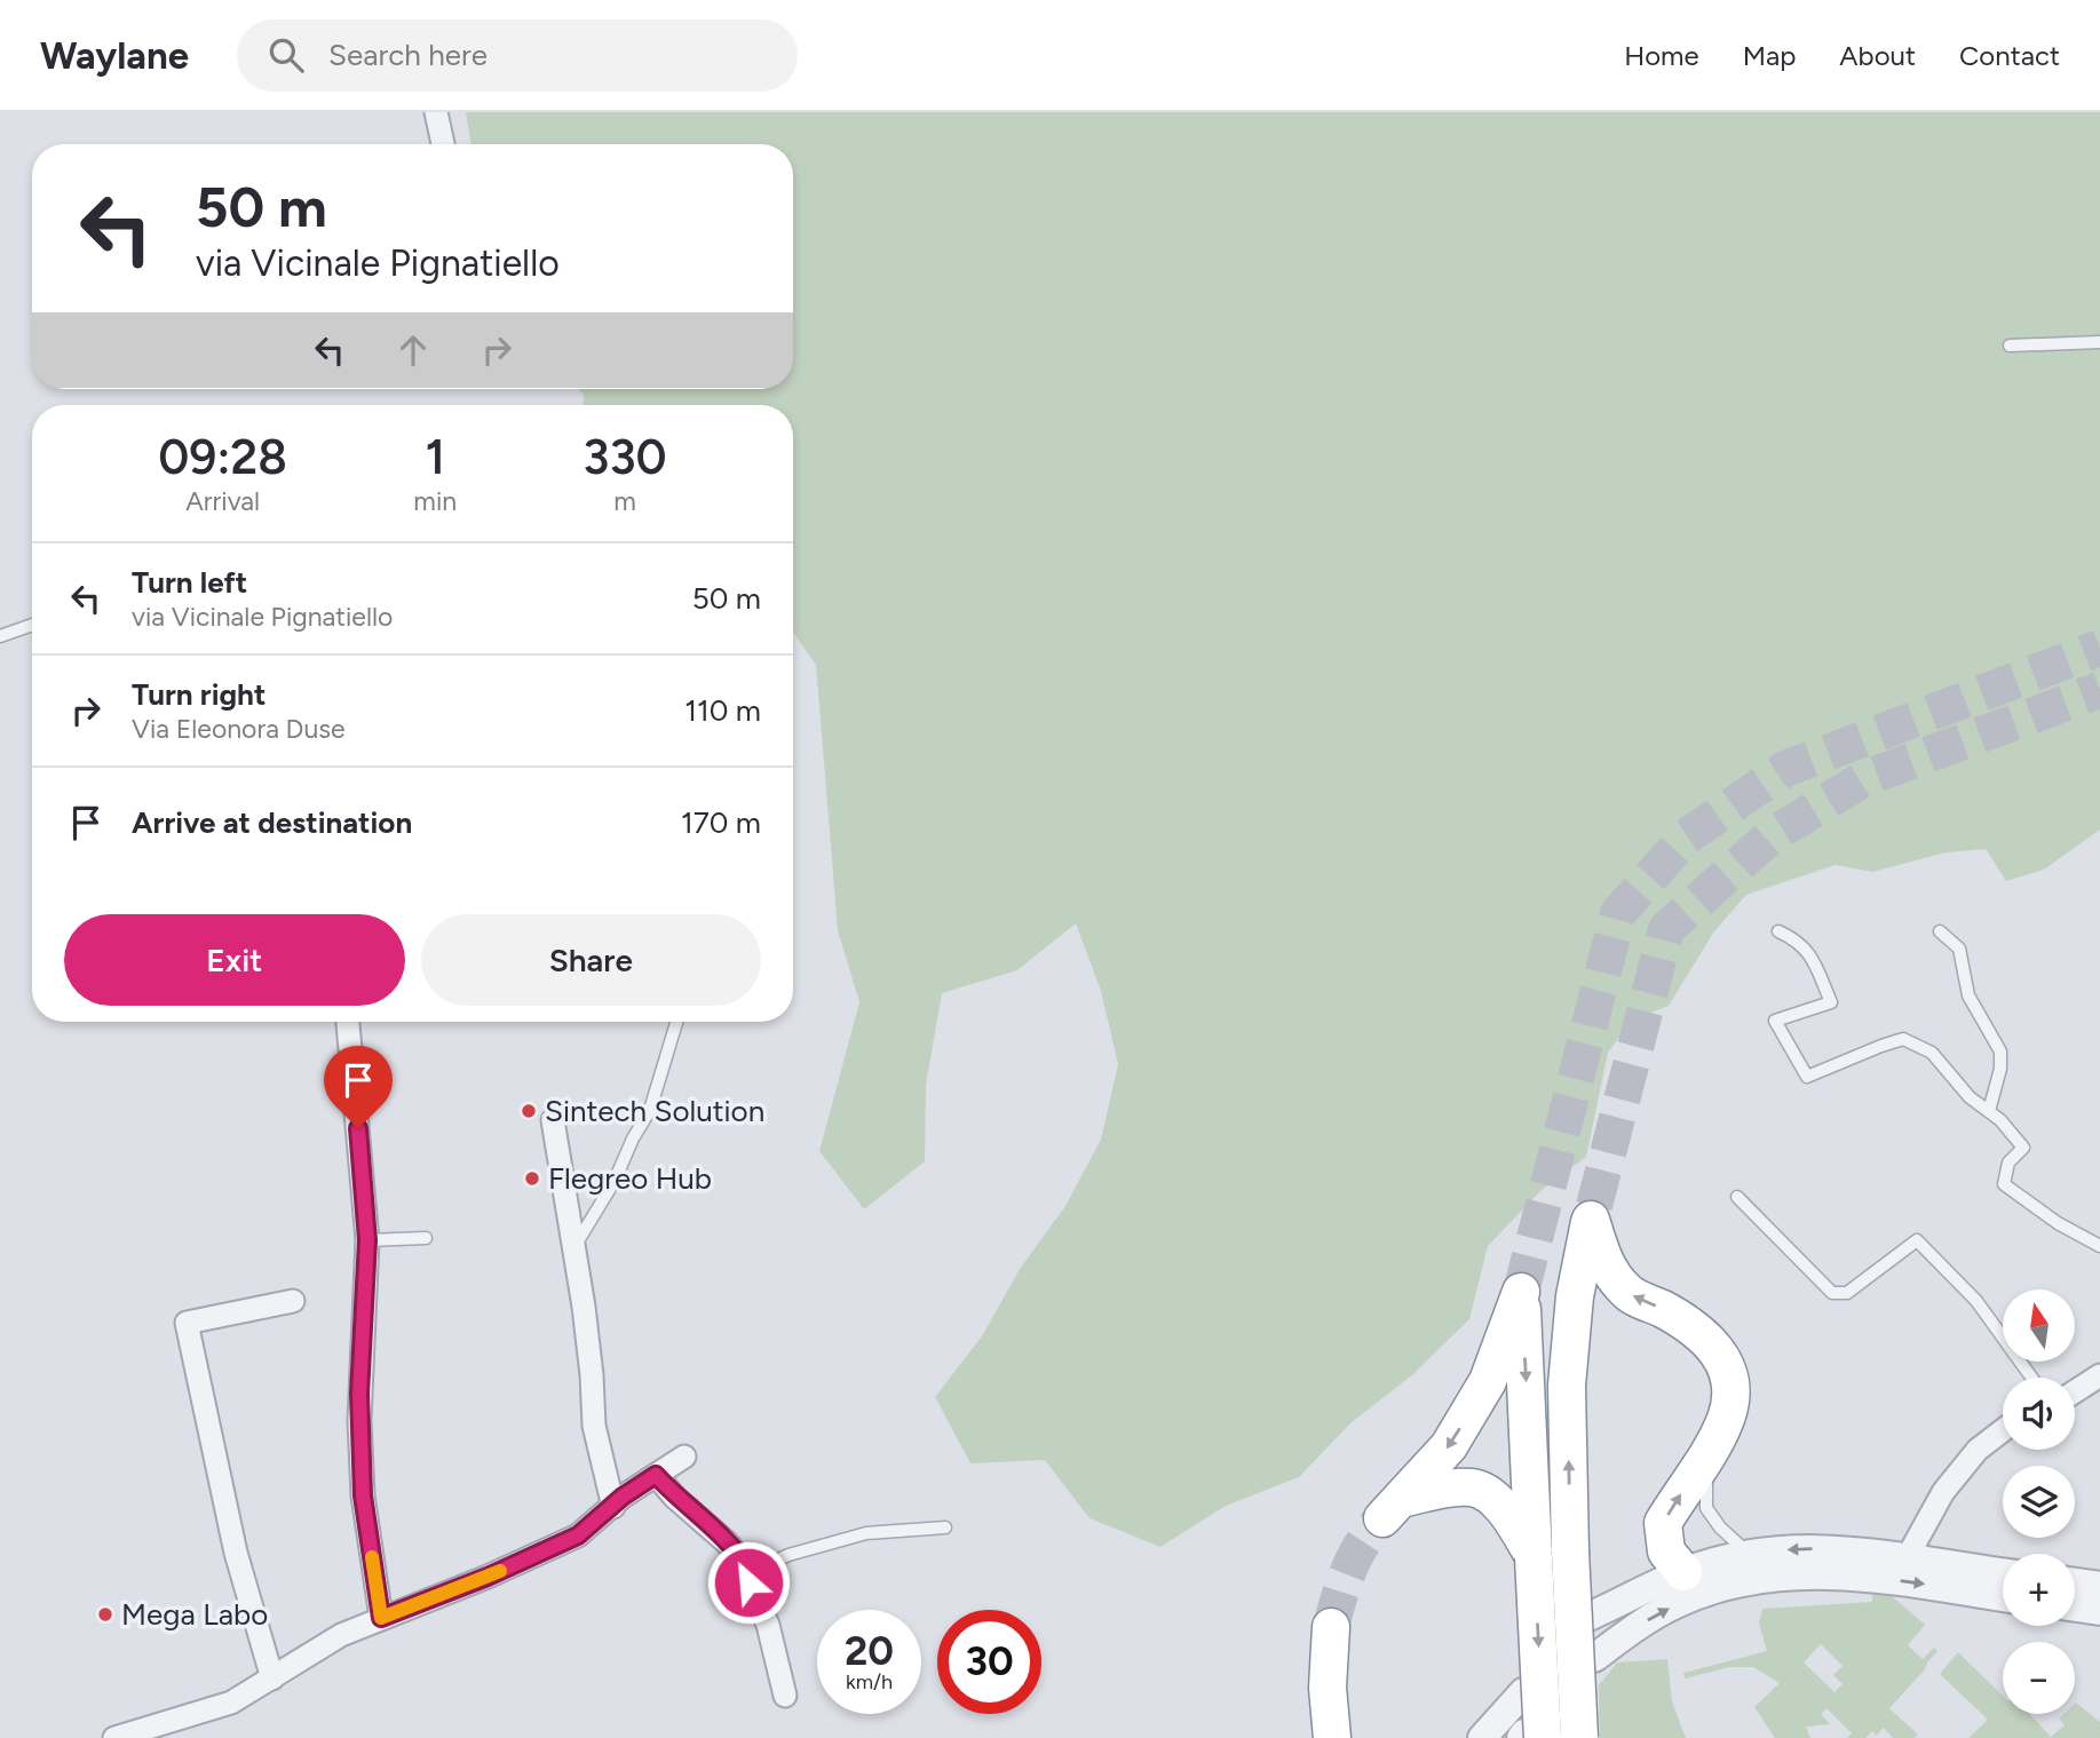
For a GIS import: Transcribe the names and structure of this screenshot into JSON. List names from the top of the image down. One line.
{"places":["Sintech Solution","Flegreo Hub","Mega Labo"],"north":"top","page":{"header":"Waylane","search":"Search here","nav":["Home","Map","About","Contact"],"turn":["50 m","via Vicinale Pignatiello"],"eta":["09:28","Arrival","1","min","330","m"],"list":[{"name":"Turn left","note":"via Vicinale Pignatiello","value":"50 m"},{"name":"Turn right","note":"Via Eleonora Duse","value":"110 m"},{"name":"Arrive at destination","value":"170 m"}],"buttons":["Exit","Share"],"map_buttons":["+","−"],"speed":"20 km/h","limit":"30"}}
